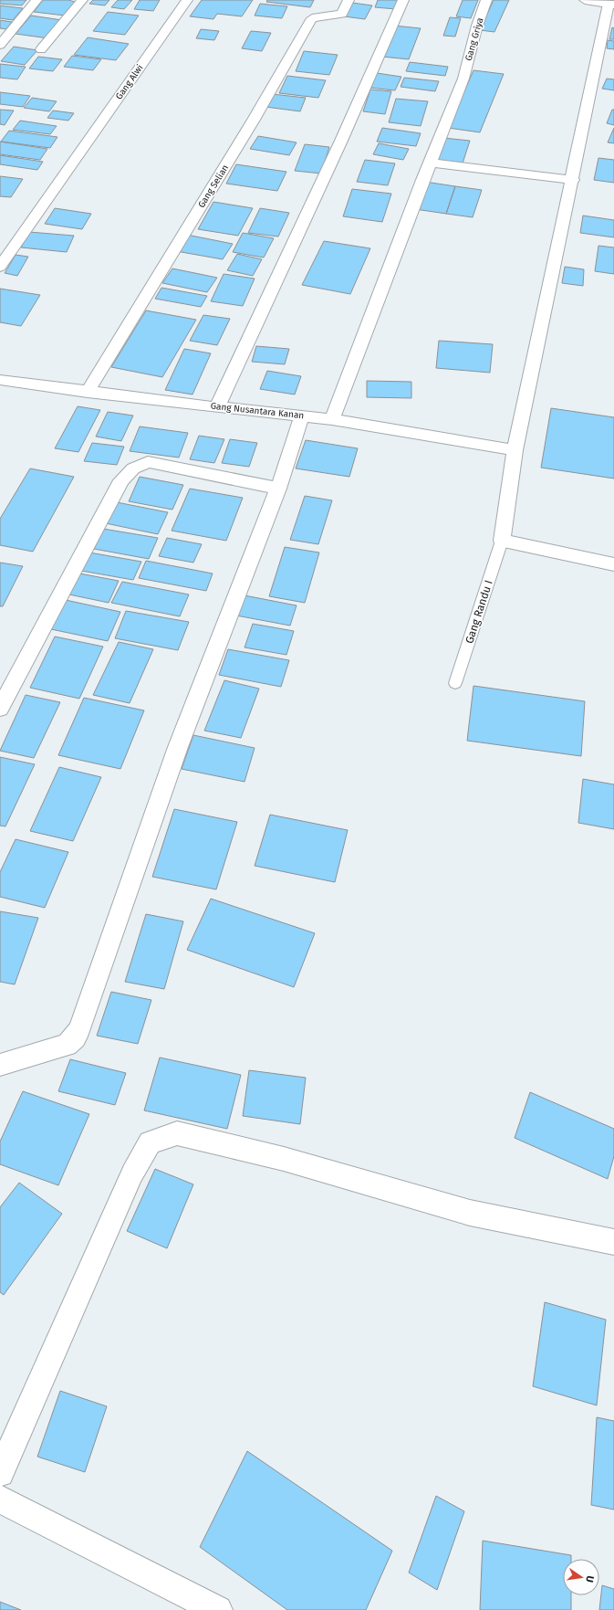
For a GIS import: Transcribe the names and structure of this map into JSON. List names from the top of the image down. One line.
{"streets":{"street":["Gang Griya","Gang Alwi","Gang Selian","Gang Nusantara Kanan"],"lane":["Gang Randu I"]},"crossings":[["Gang Griya","Gang Nusantara Kanan"],["Gang Selian","Gang Nusantara Kanan"]],"north":"right"}
